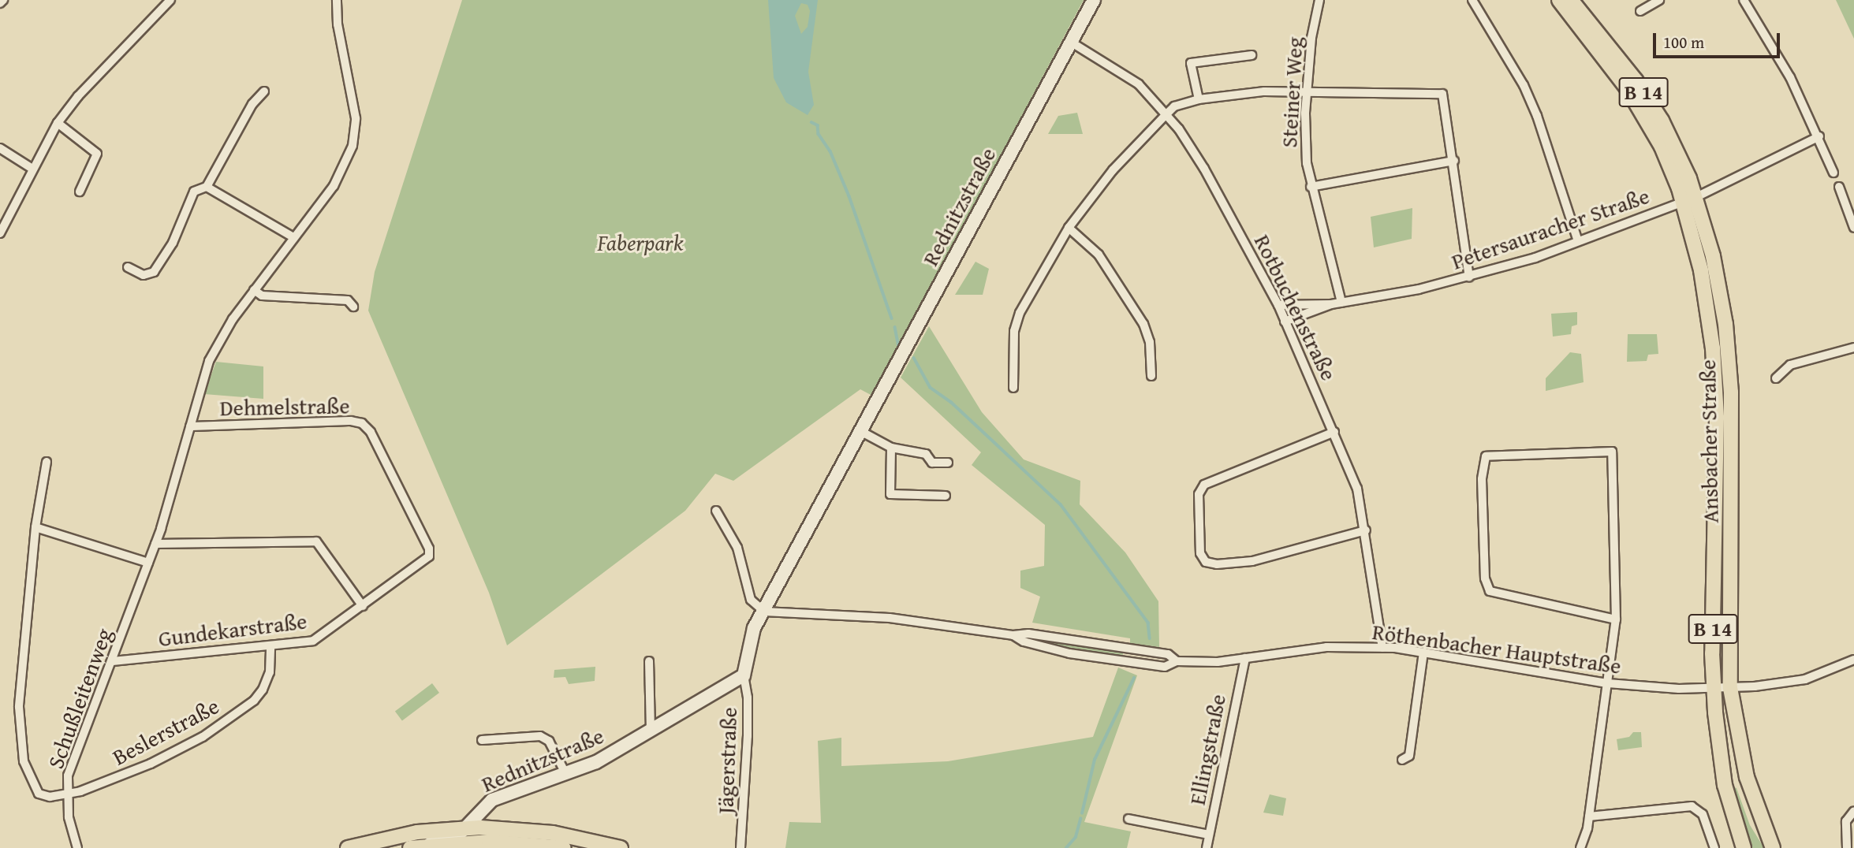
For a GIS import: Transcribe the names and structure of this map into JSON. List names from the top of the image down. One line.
{"streets":{"main road":["B 14","Rednitzstraße","Ansbacher Straße"],"street":["Steiner Weg","Petersauracher Straße","Rotbuchenstraße","Dehmelstraße","Gundekarstraße","Röthenbacher Hauptstraße","Schußleitenweg","Beslerstraße","Ellingstraße","Jägerstraße"]},"crossings":[["Steiner Weg","Petersauracher Straße"],["Rednitzstraße","Rotbuchenstraße"],["Rednitzstraße","Röthenbacher Hauptstraße"],["Rednitzstraße","Jägerstraße"],["Petersauracher Straße","Rotbuchenstraße"],["Petersauracher Straße","Ansbacher Straße"],["Rotbuchenstraße","Röthenbacher Hauptstraße"],["Dehmelstraße","Gundekarstraße"],["Dehmelstraße","Schußleitenweg"],["Ansbacher Straße","Röthenbacher Hauptstraße"],["Gundekarstraße","Schußleitenweg"],["Gundekarstraße","Beslerstraße"],["Röthenbacher Hauptstraße","Ellingstraße"],["Schußleitenweg","Beslerstraße"]],"parks":["Faberpark"],"scale_bar":"100 m"}
